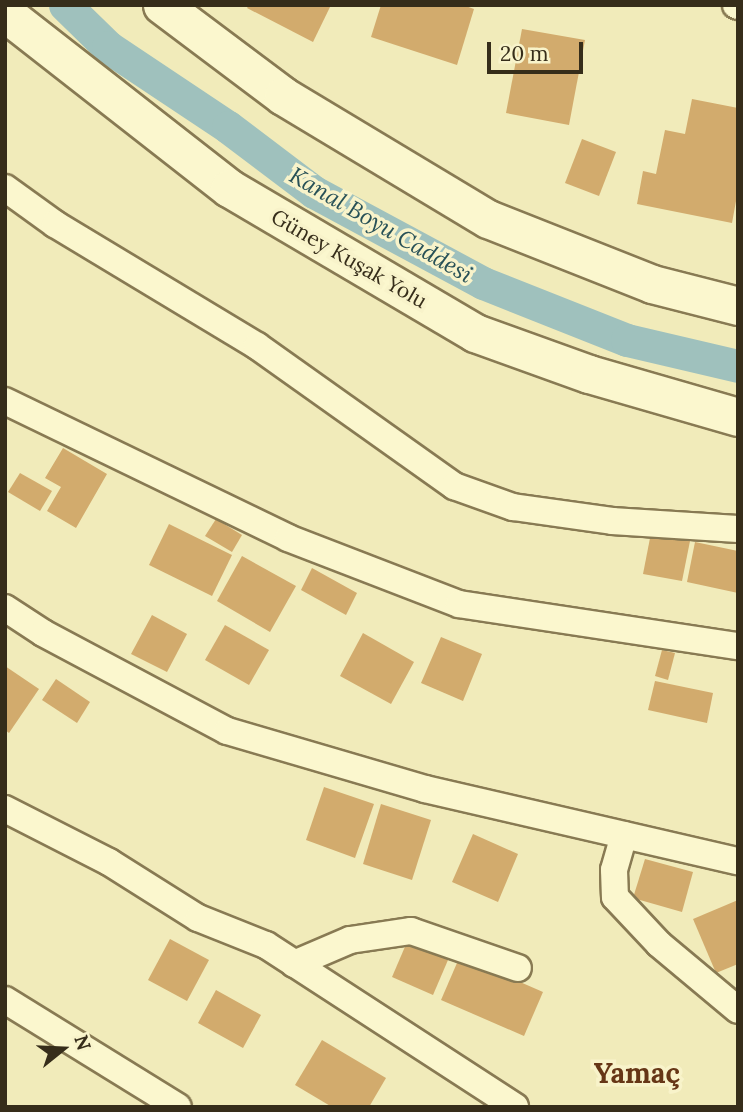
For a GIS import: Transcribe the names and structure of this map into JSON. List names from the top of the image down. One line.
{"streets":{"main road":["Güney Kuşak Yolu"]},"districts":["Yamaç"],"water":["Kanal Boyu Caddesi"],"scale_bar":"20 m","north":"right"}
